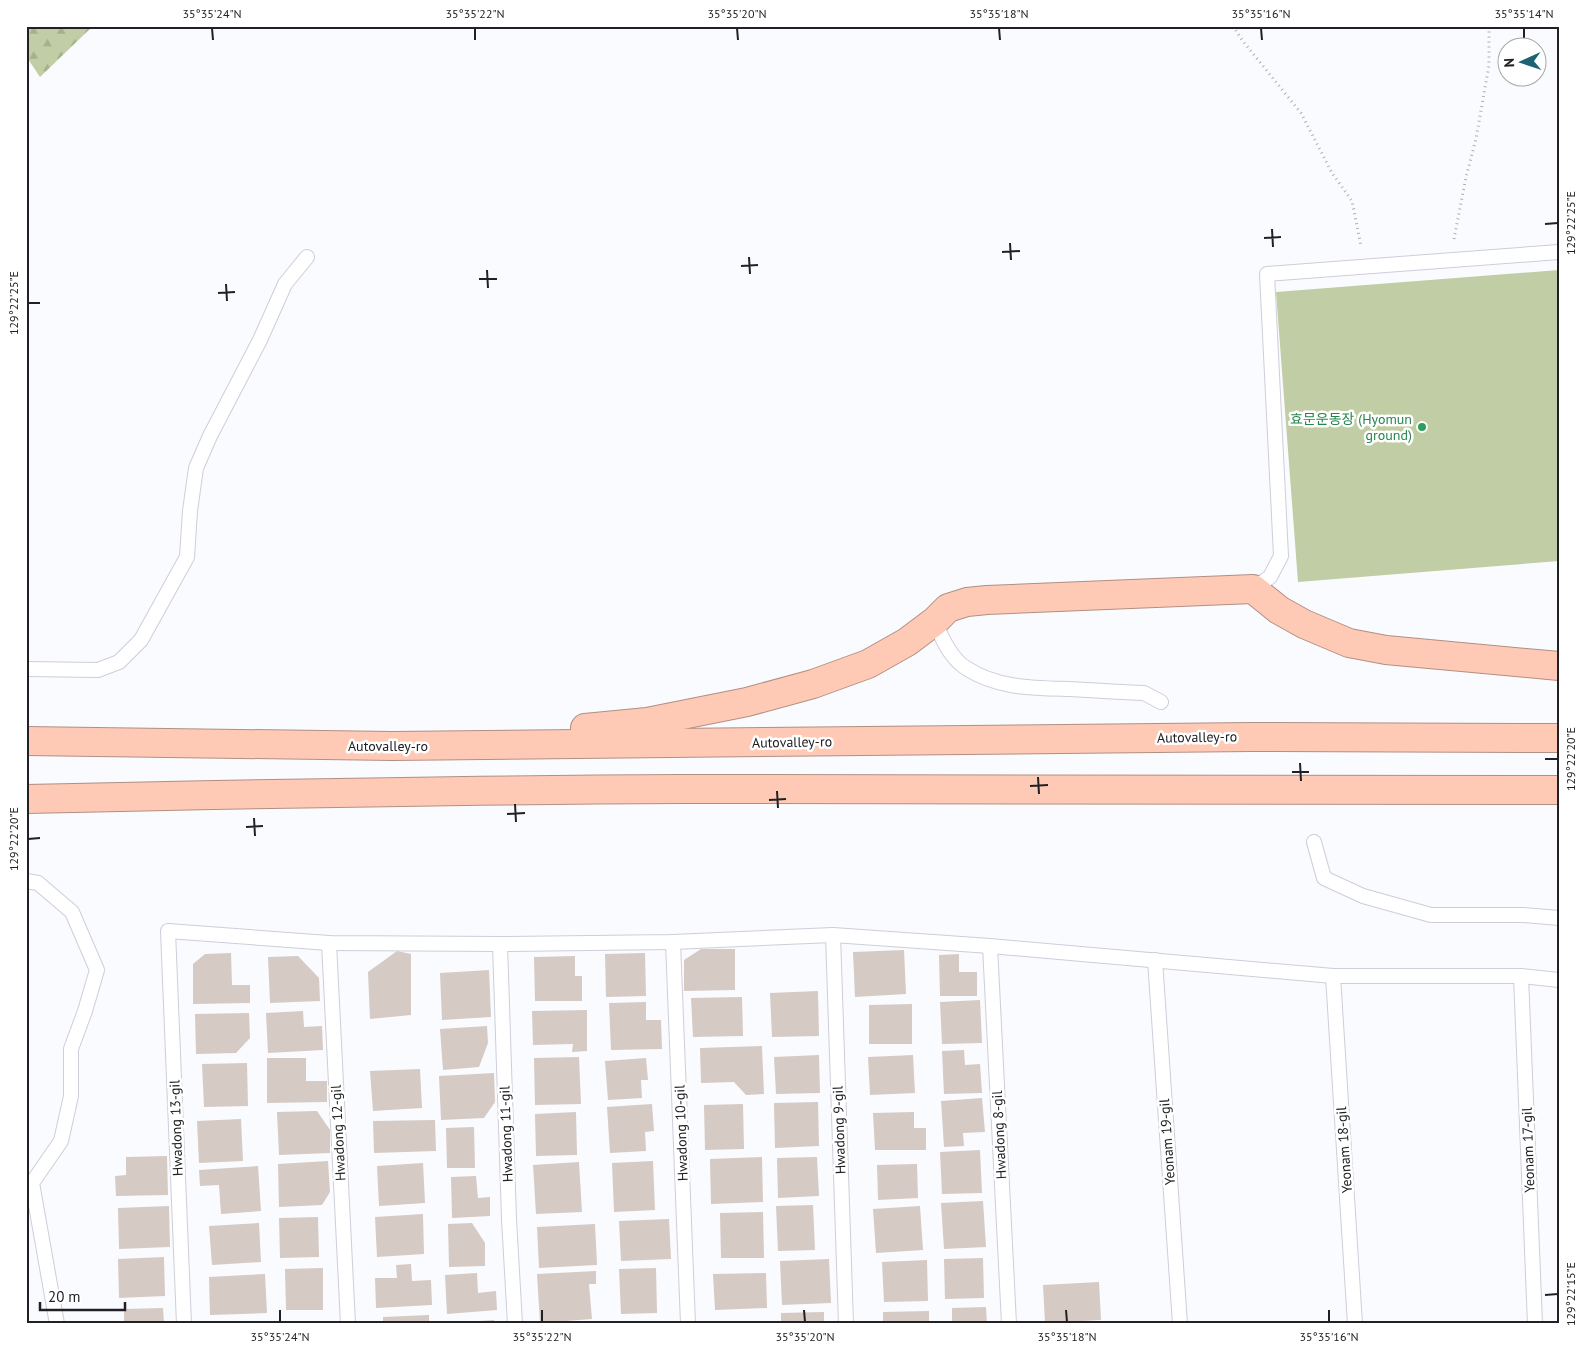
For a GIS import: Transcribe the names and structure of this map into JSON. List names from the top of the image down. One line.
{"streets":{"highway":["Autovalley-ro"],"lane":["Hwadong 13-gil","Hwadong 9-gil","Hwadong 12-gil","Hwadong 10-gil","Hwadong 11-gil","Hwadong 8-gil","Yeonam 19-gil","Yeonam 18-gil","Yeonam 17-gil"]},"crossings":[["Hwadong 13-gil","Hwadong 12-gil"]],"places":["효문운동장 (Hyomun ground)"],"scale_bar":"20 m","north":"left","coordinates":["35°35'24\"N","35°35'22\"N","35°35'20\"N","35°35'18\"N","35°35'16\"N","35°35'14\"N","129°22'25\"E","129°22'20\"E","129°22'15\"E"]}
